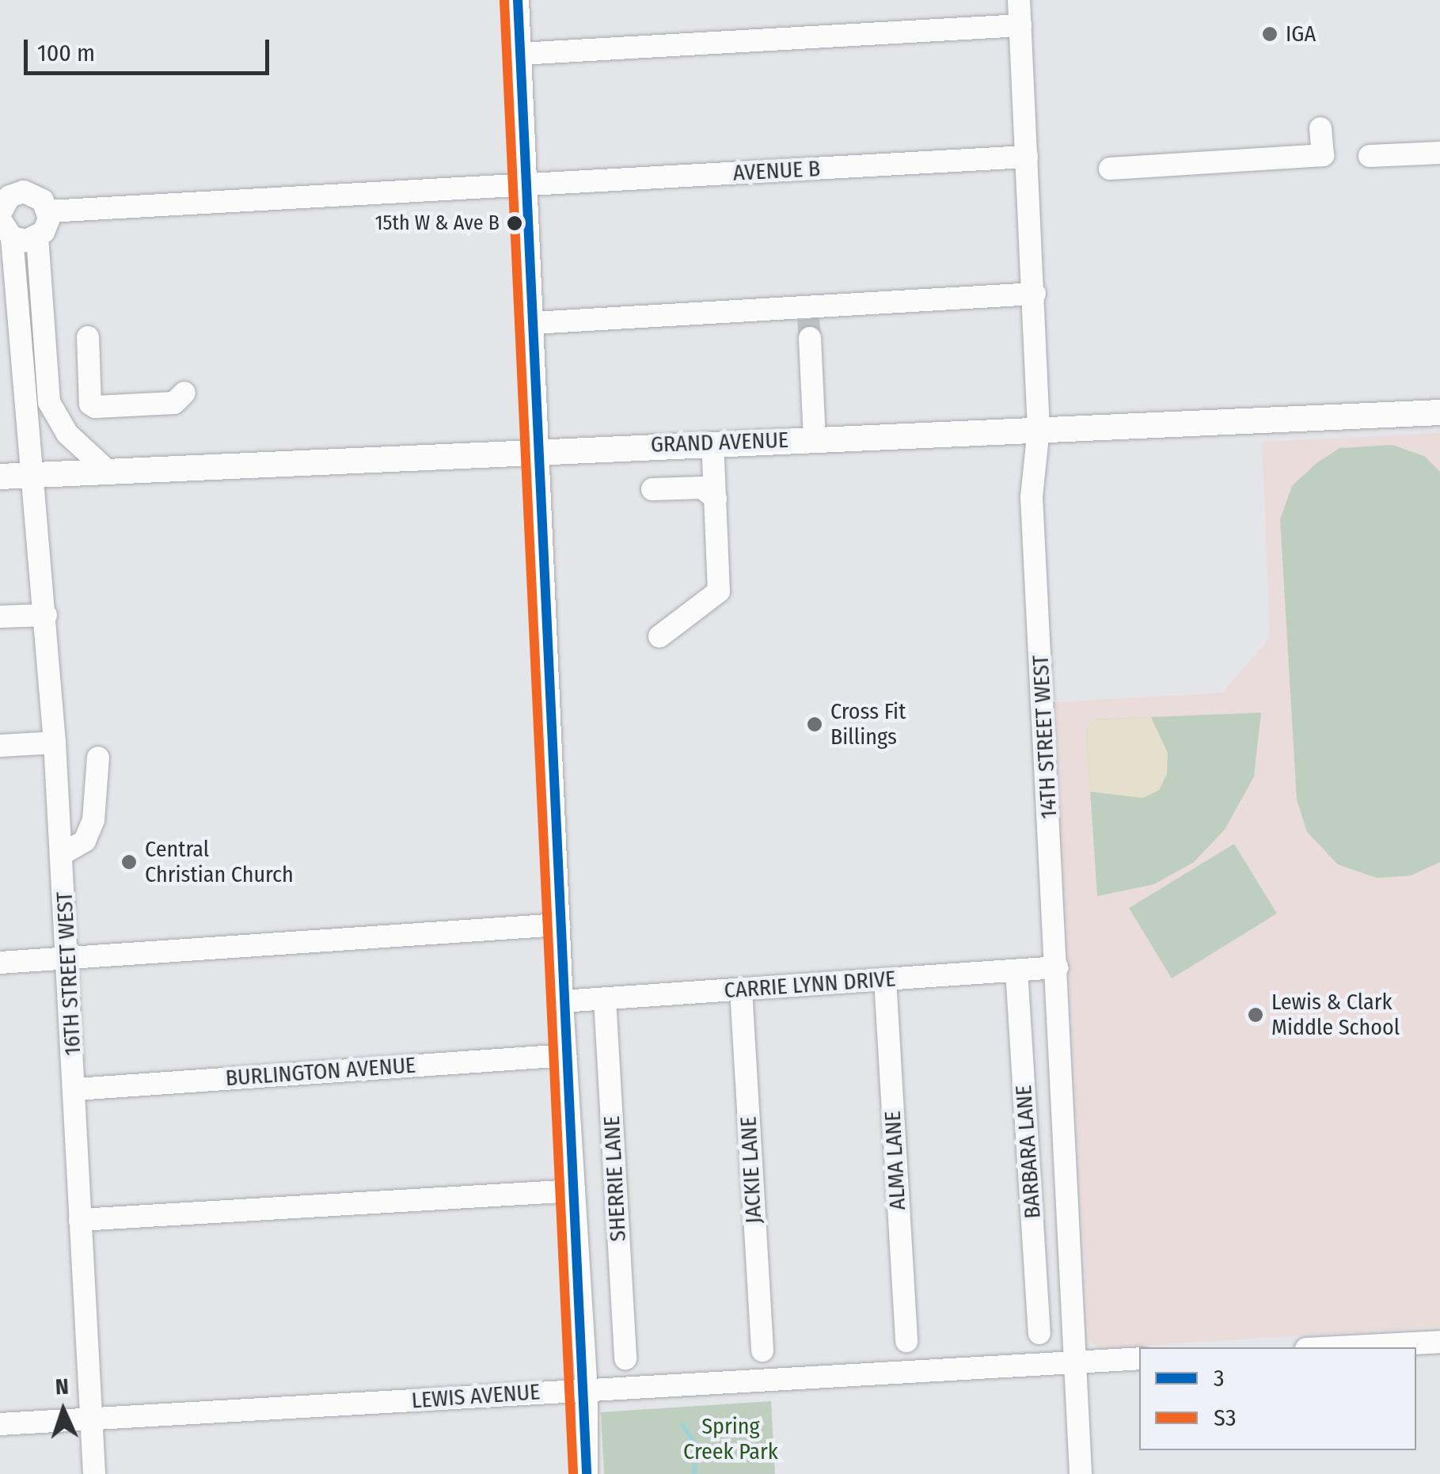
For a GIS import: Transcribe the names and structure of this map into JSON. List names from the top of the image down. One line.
{"streets":{"main road":["GRAND AVENUE"],"street":["AVENUE B","14TH STREET WEST","16TH STREET WEST","CARRIE LYNN DRIVE","BURLINGTON AVENUE","BARBARA LANE","ALMA LANE","JACKIE LANE","SHERRIE LANE","LEWIS AVENUE"]},"crossings":[["AVENUE B","14TH STREET WEST"],["AVENUE B","16TH STREET WEST"],["GRAND AVENUE","14TH STREET WEST"],["GRAND AVENUE","16TH STREET WEST"],["14TH STREET WEST","CARRIE LYNN DRIVE"],["14TH STREET WEST","LEWIS AVENUE"],["16TH STREET WEST","BURLINGTON AVENUE"],["16TH STREET WEST","LEWIS AVENUE"],["CARRIE LYNN DRIVE","BARBARA LANE"],["CARRIE LYNN DRIVE","ALMA LANE"],["CARRIE LYNN DRIVE","JACKIE LANE"],["CARRIE LYNN DRIVE","SHERRIE LANE"]],"parks":["Spring Creek Park"],"places":["IGA","15th W & Ave B","Cross Fit Billings","Central Christian Church","Lewis & Clark Middle School"],"lines":["transit line 3","transit line S3"],"legend":["3","S3"],"scale_bar":"100 m","north":"top"}
